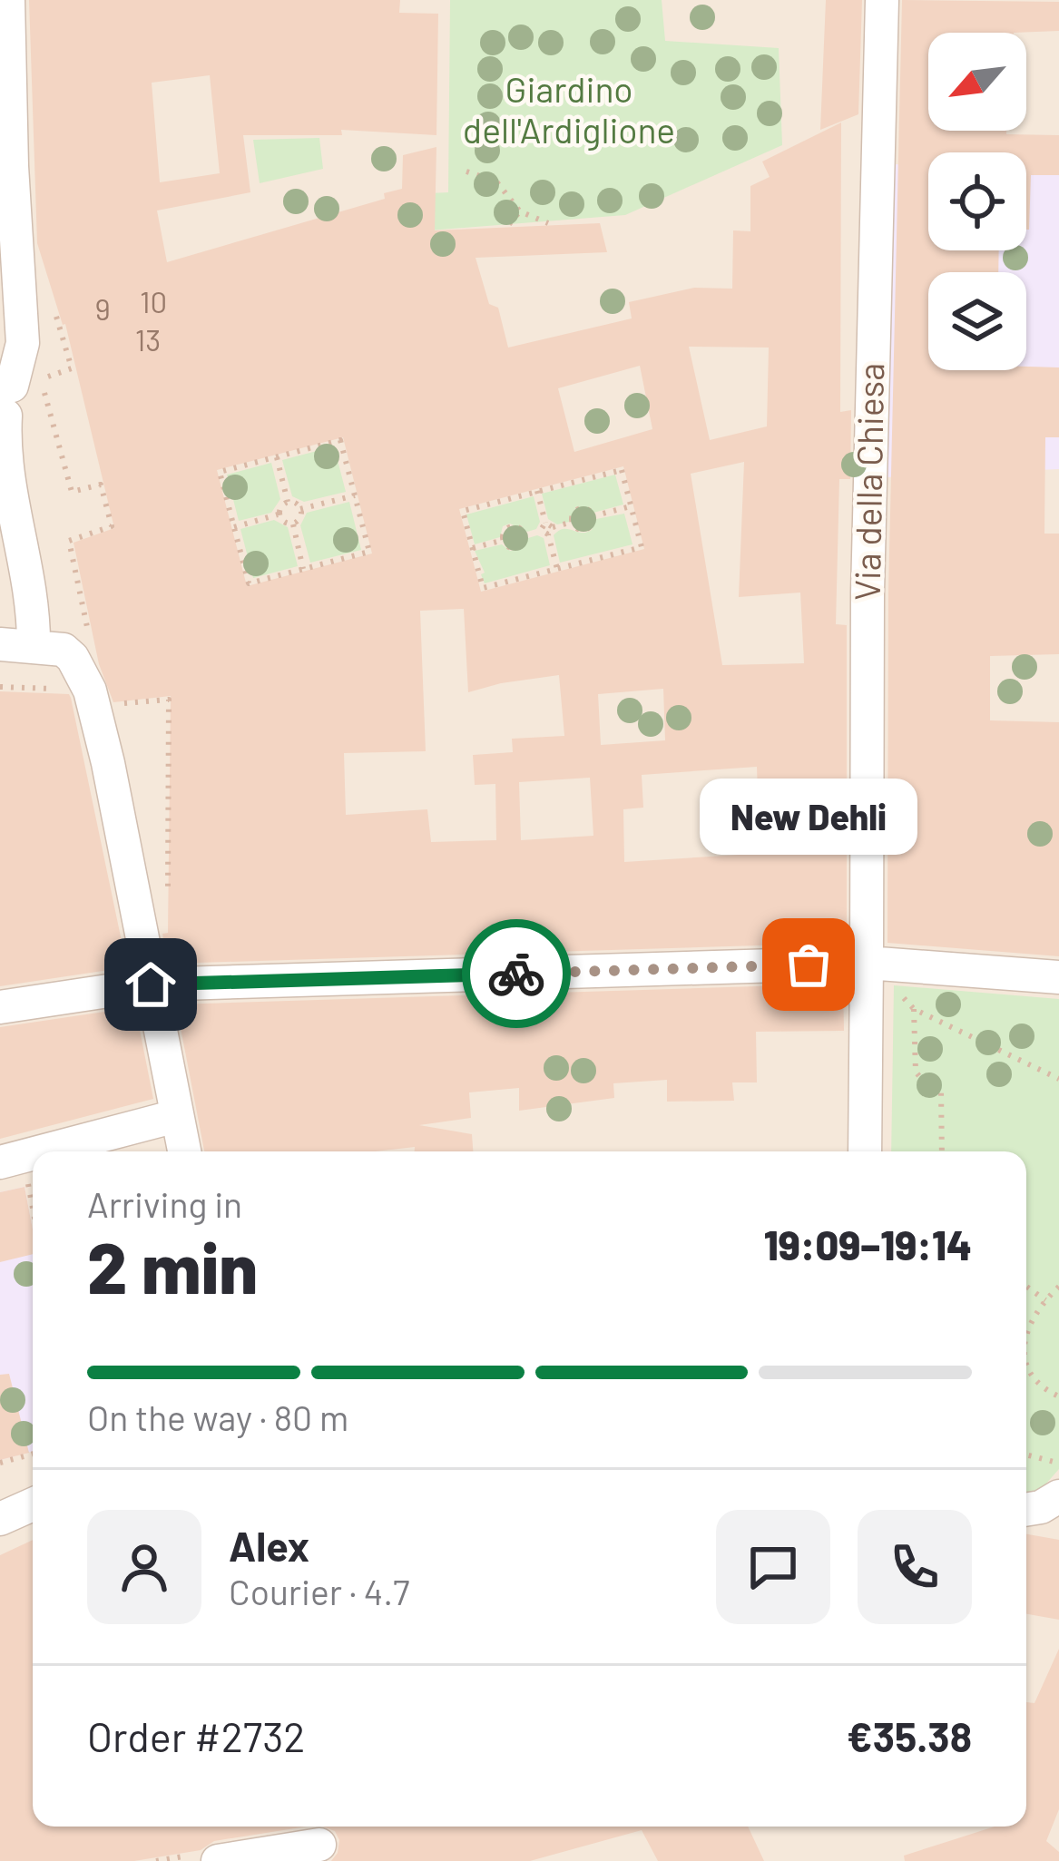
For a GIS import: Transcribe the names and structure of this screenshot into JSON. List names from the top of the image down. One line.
{"streets":{"street":["Via della Chiesa"]},"parks":["Giardino dell'Ardiglione"],"places":["New Dehli"],"house_numbers":["10","9","13"],"north":"bottom left","page":{"bubble":"New Dehli","heading":["2 min","Arriving in","19:09–19:14"],"panel":["Alex","Courier · 4.7","Order #2732","€35.38"],"bar":"On the way · 80 m"}}
